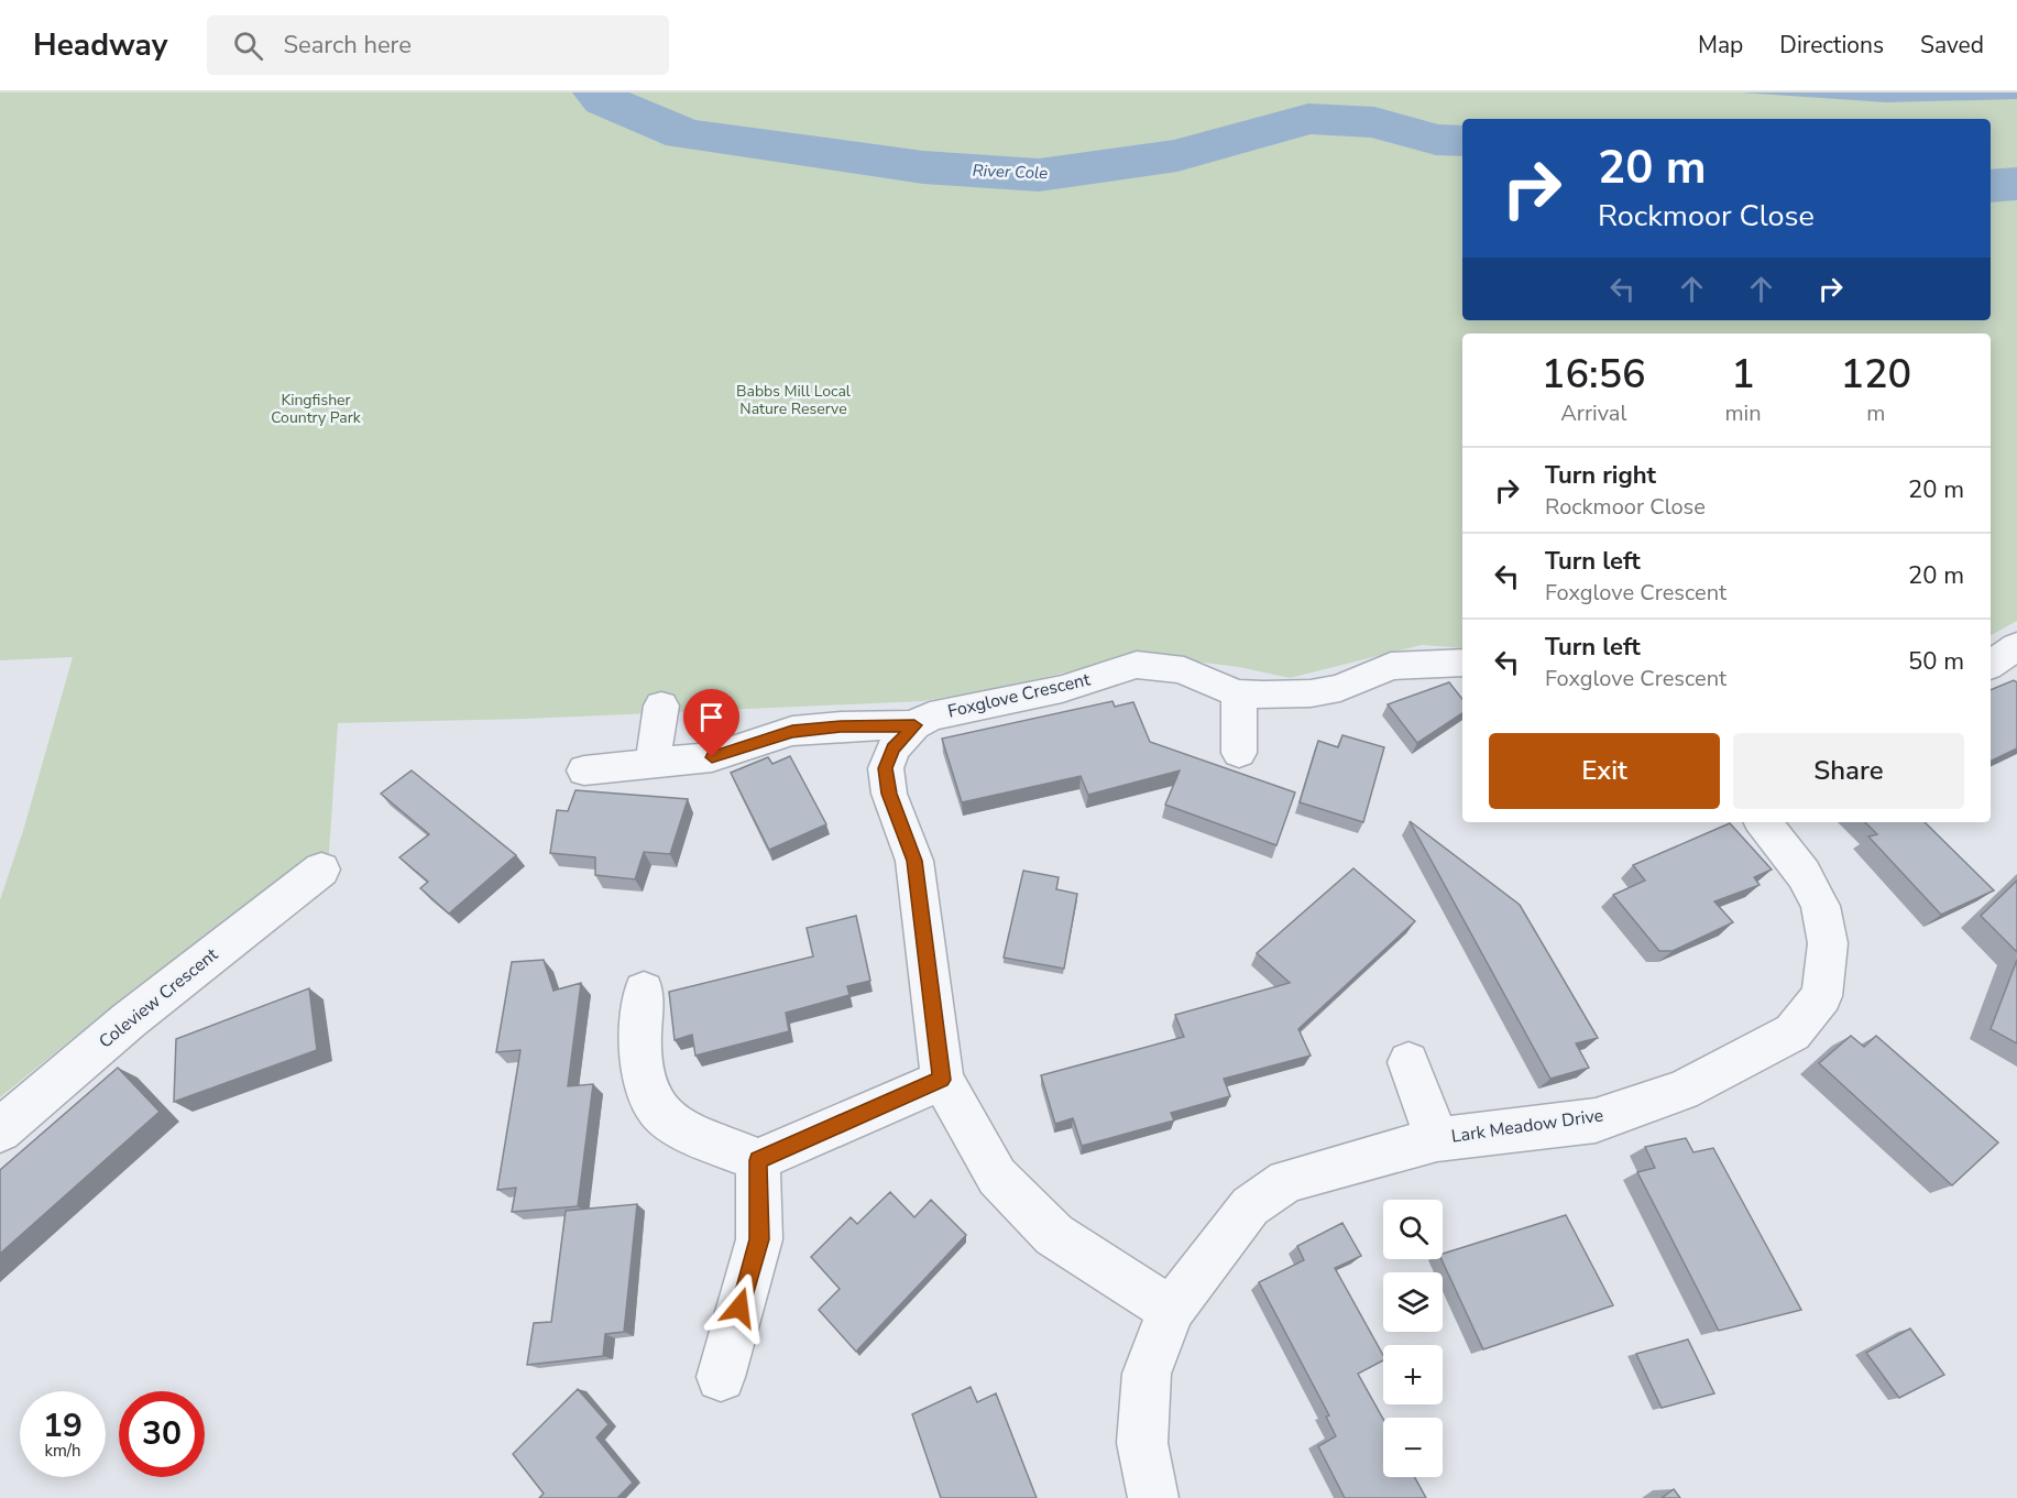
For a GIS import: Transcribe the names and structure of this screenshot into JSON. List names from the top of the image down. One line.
{"streets":{"street":["Foxglove Crescent","Coleview Crescent","Lark Meadow Drive"]},"crossings":[["Foxglove Crescent","Lark Meadow Drive"]],"water":["River Cole"],"parks":["Babbs Mill Local Nature Reserve","Kingfisher Country Park"],"page":{"header":"Headway","search":"Search here","nav":["Map","Directions","Saved"],"turn":["20 m","Rockmoor Close"],"eta":["16:56","Arrival","1","min","120","m"],"list":[{"name":"Turn right","note":"Rockmoor Close","value":"20 m"},{"name":"Turn left","note":"Foxglove Crescent","value":"20 m"},{"name":"Turn left","note":"Foxglove Crescent","value":"50 m"}],"buttons":["Exit","Share"],"map_buttons":["+","−"],"speed":"19 km/h","limit":"30"}}
